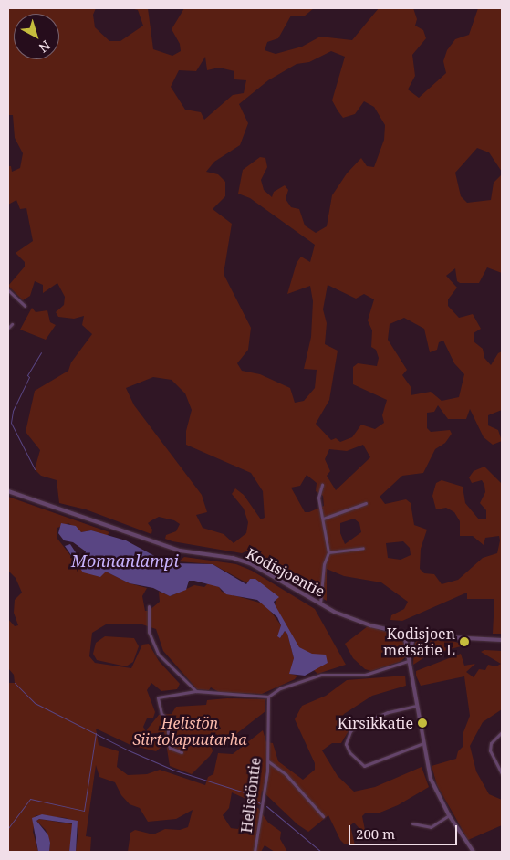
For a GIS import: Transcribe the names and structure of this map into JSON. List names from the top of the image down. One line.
{"streets":{"street":["Kodisjoentie","Helistöntie"]},"water":["Monnanlampi"],"parks":["Helistön Siirtolapuutarha"],"places":["Kodisjoen metsätie L","Kirsikkatie"],"scale_bar":"200 m","north":"bottom right"}
